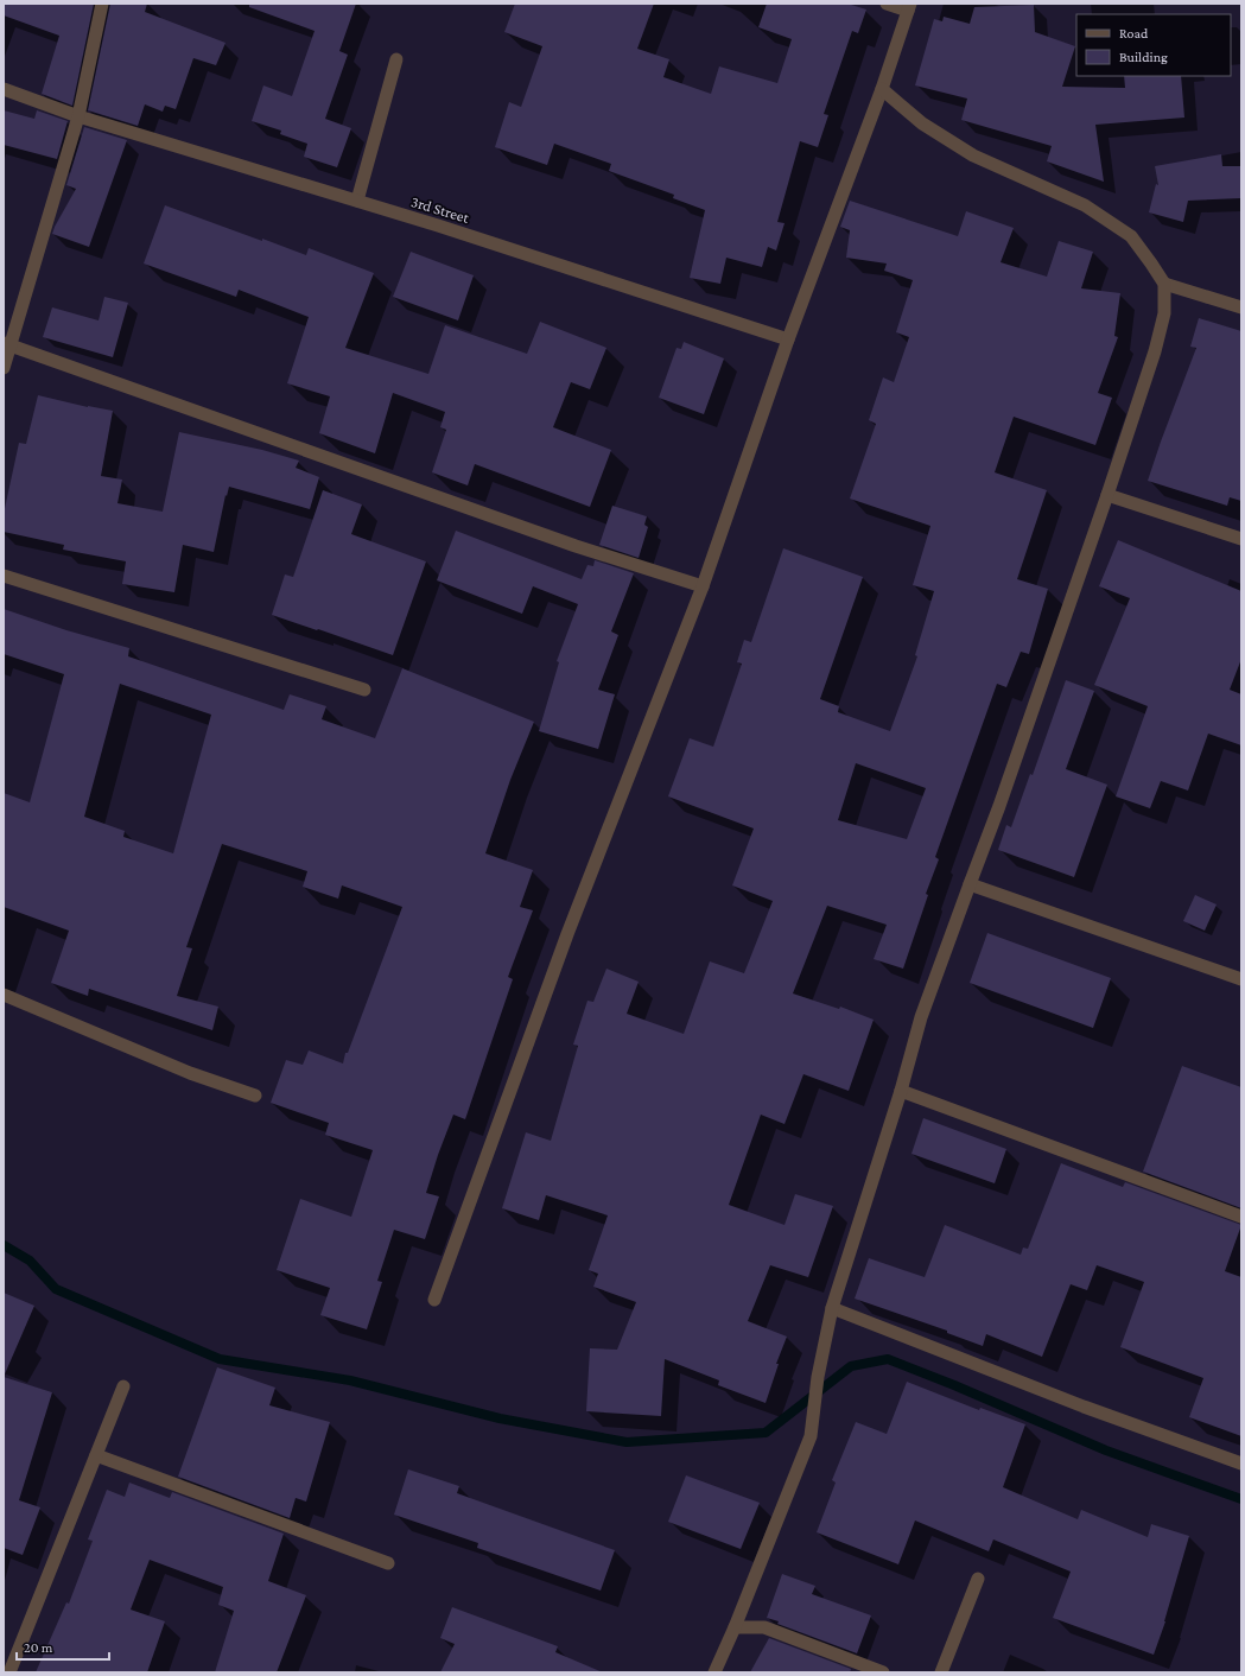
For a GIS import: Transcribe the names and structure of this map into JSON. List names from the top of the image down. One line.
{"streets":{"street":["3rd Street"]},"legend":["Road","Building"],"scale_bar":"20 m"}
